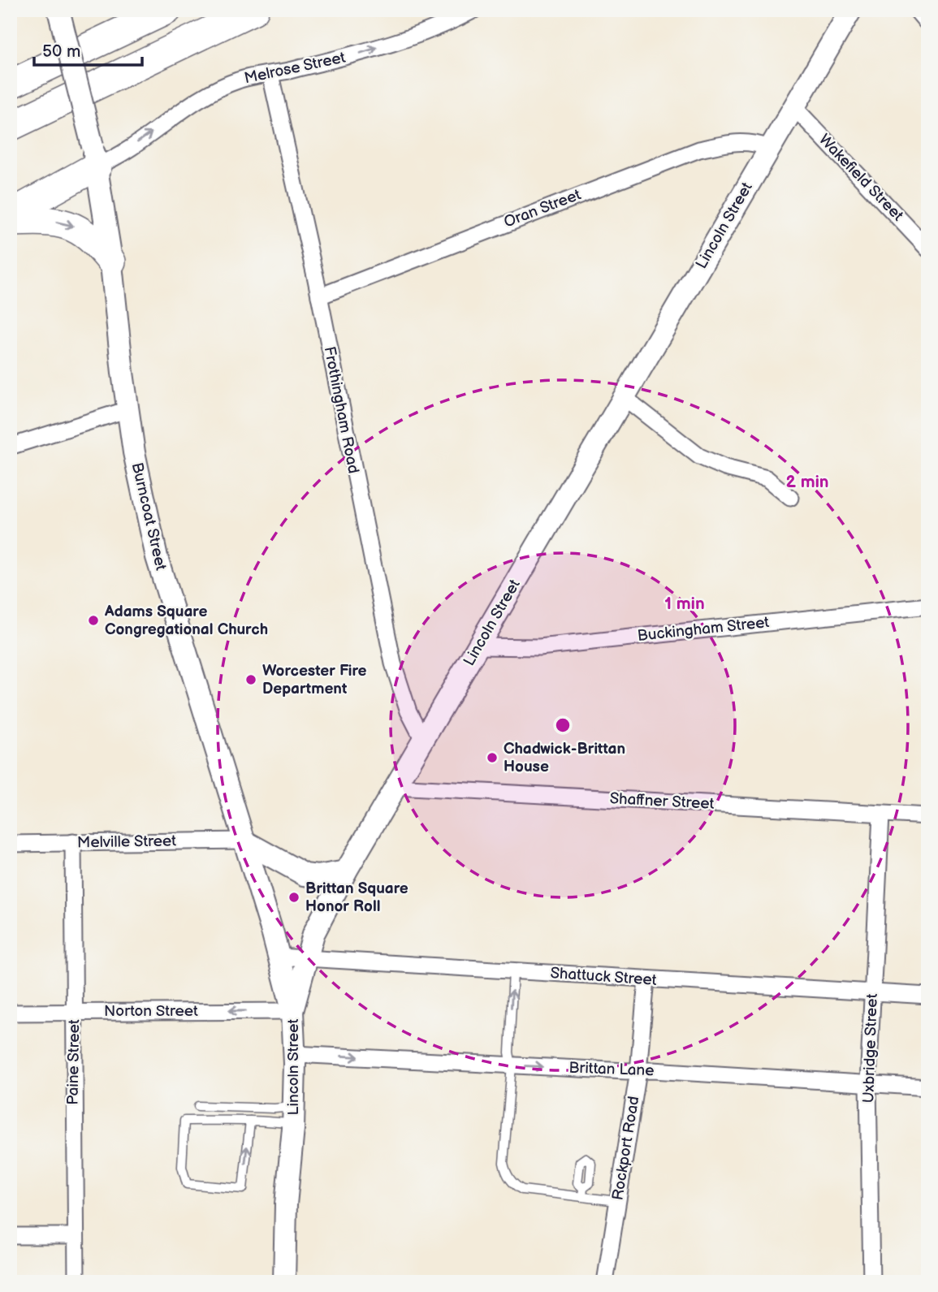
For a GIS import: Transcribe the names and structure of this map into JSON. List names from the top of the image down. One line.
{"streets":{"main road":["Lincoln Street","Burncoat Street"],"street":["Melrose Street","Wakefield Street","Oran Street","Frothingham Road","Buckingham Street","Shaffner Street","Melville Street","Shattuck Street","Norton Street","Uxbridge Street","Paine Street","Brittan Lane","Rockport Road"]},"crossings":[["Melrose Street","Frothingham Road"],["Melrose Street","Burncoat Street"],["Wakefield Street","Lincoln Street"],["Oran Street","Lincoln Street"],["Oran Street","Frothingham Road"],["Lincoln Street","Frothingham Road"],["Lincoln Street","Burncoat Street"],["Lincoln Street","Buckingham Street"],["Lincoln Street","Shaffner Street"],["Lincoln Street","Shattuck Street"],["Lincoln Street","Norton Street"],["Lincoln Street","Brittan Lane"],["Burncoat Street","Melville Street"],["Burncoat Street","Shattuck Street"],["Burncoat Street","Norton Street"],["Shaffner Street","Uxbridge Street"],["Melville Street","Paine Street"],["Shattuck Street","Uxbridge Street"],["Shattuck Street","Rockport Road"],["Norton Street","Paine Street"],["Uxbridge Street","Brittan Lane"],["Brittan Lane","Rockport Road"]],"one_way":["Melrose Street","Norton Street","Brittan Lane"],"places":["Adams Square Congregational Church","Worcester Fire Department","Chadwick-Brittan House","Brittan Square Honor Roll"],"scale_bar":"50 m","rings":["2 min","1 min"]}
